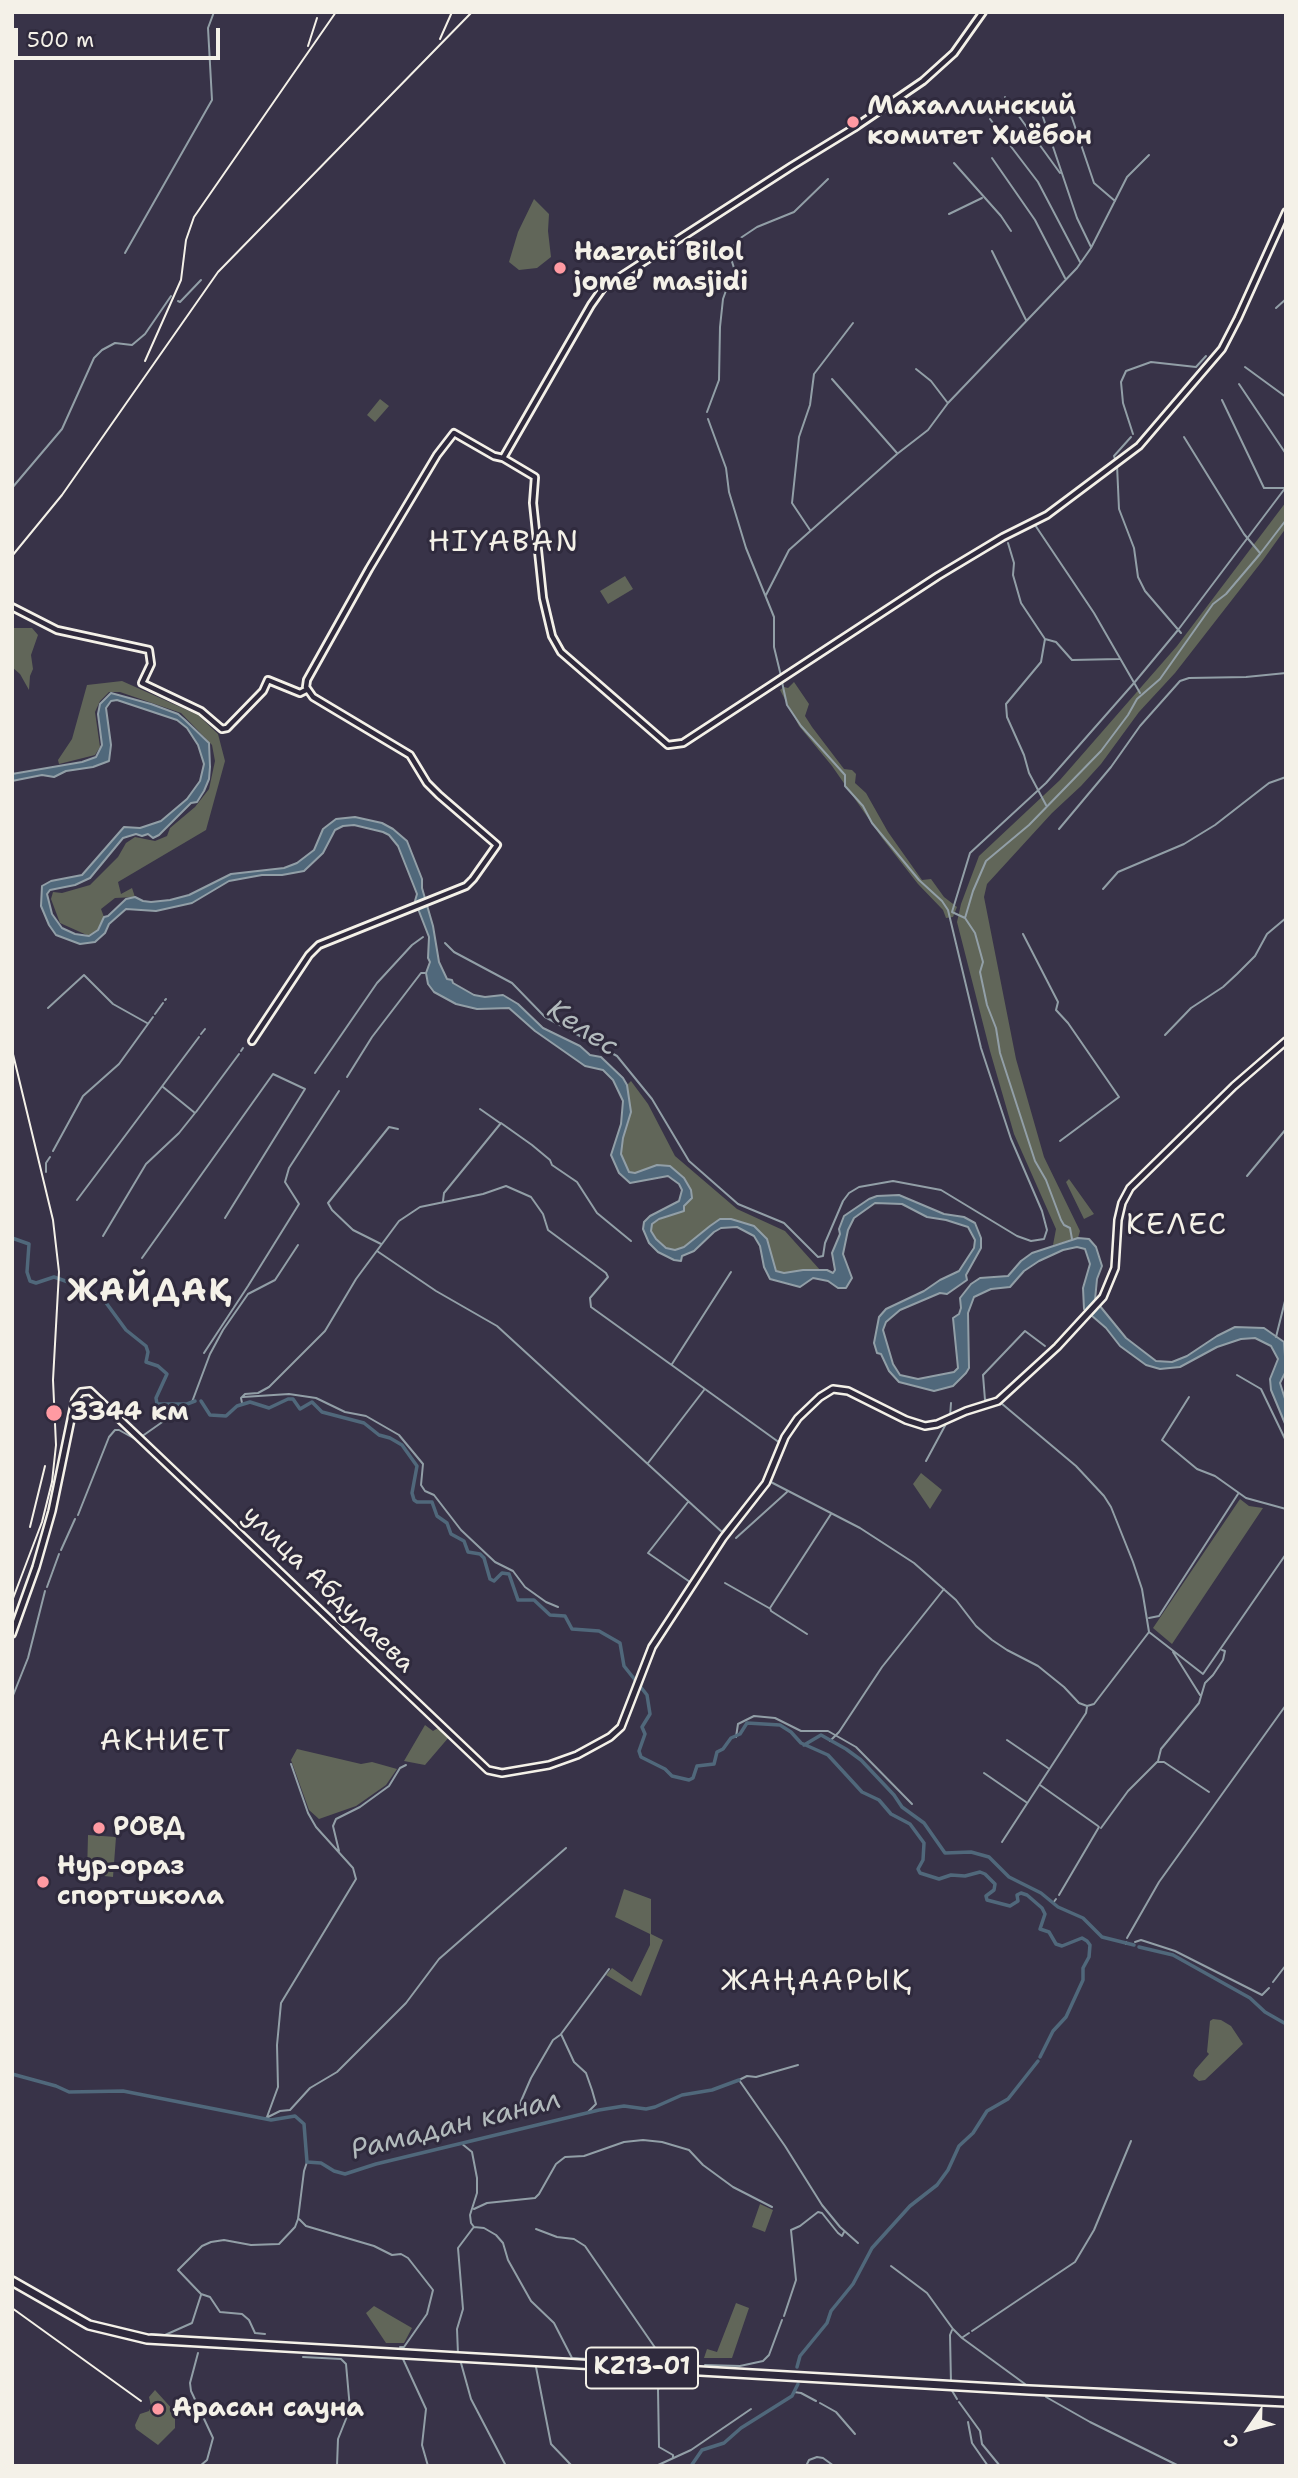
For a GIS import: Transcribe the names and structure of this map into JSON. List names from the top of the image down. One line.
{"streets":{"highway":["KZ13-01"],"main road":["улица Абдулаева"]},"districts":["HIYABAN","КЕЛЕС","ЖАЙДАҚ","АКНИЕТ","ЖАҢААРЫҚ"],"water":["Келес","Рамадан канал"],"places":["Махаллинский комитет Хиёбон","Hazrati Bilol jome’ masjidi","3344 км","РОВД","Нур-ораз спортшкола","Арасан сауна"],"scale_bar":"500 m","north":"bottom left"}
